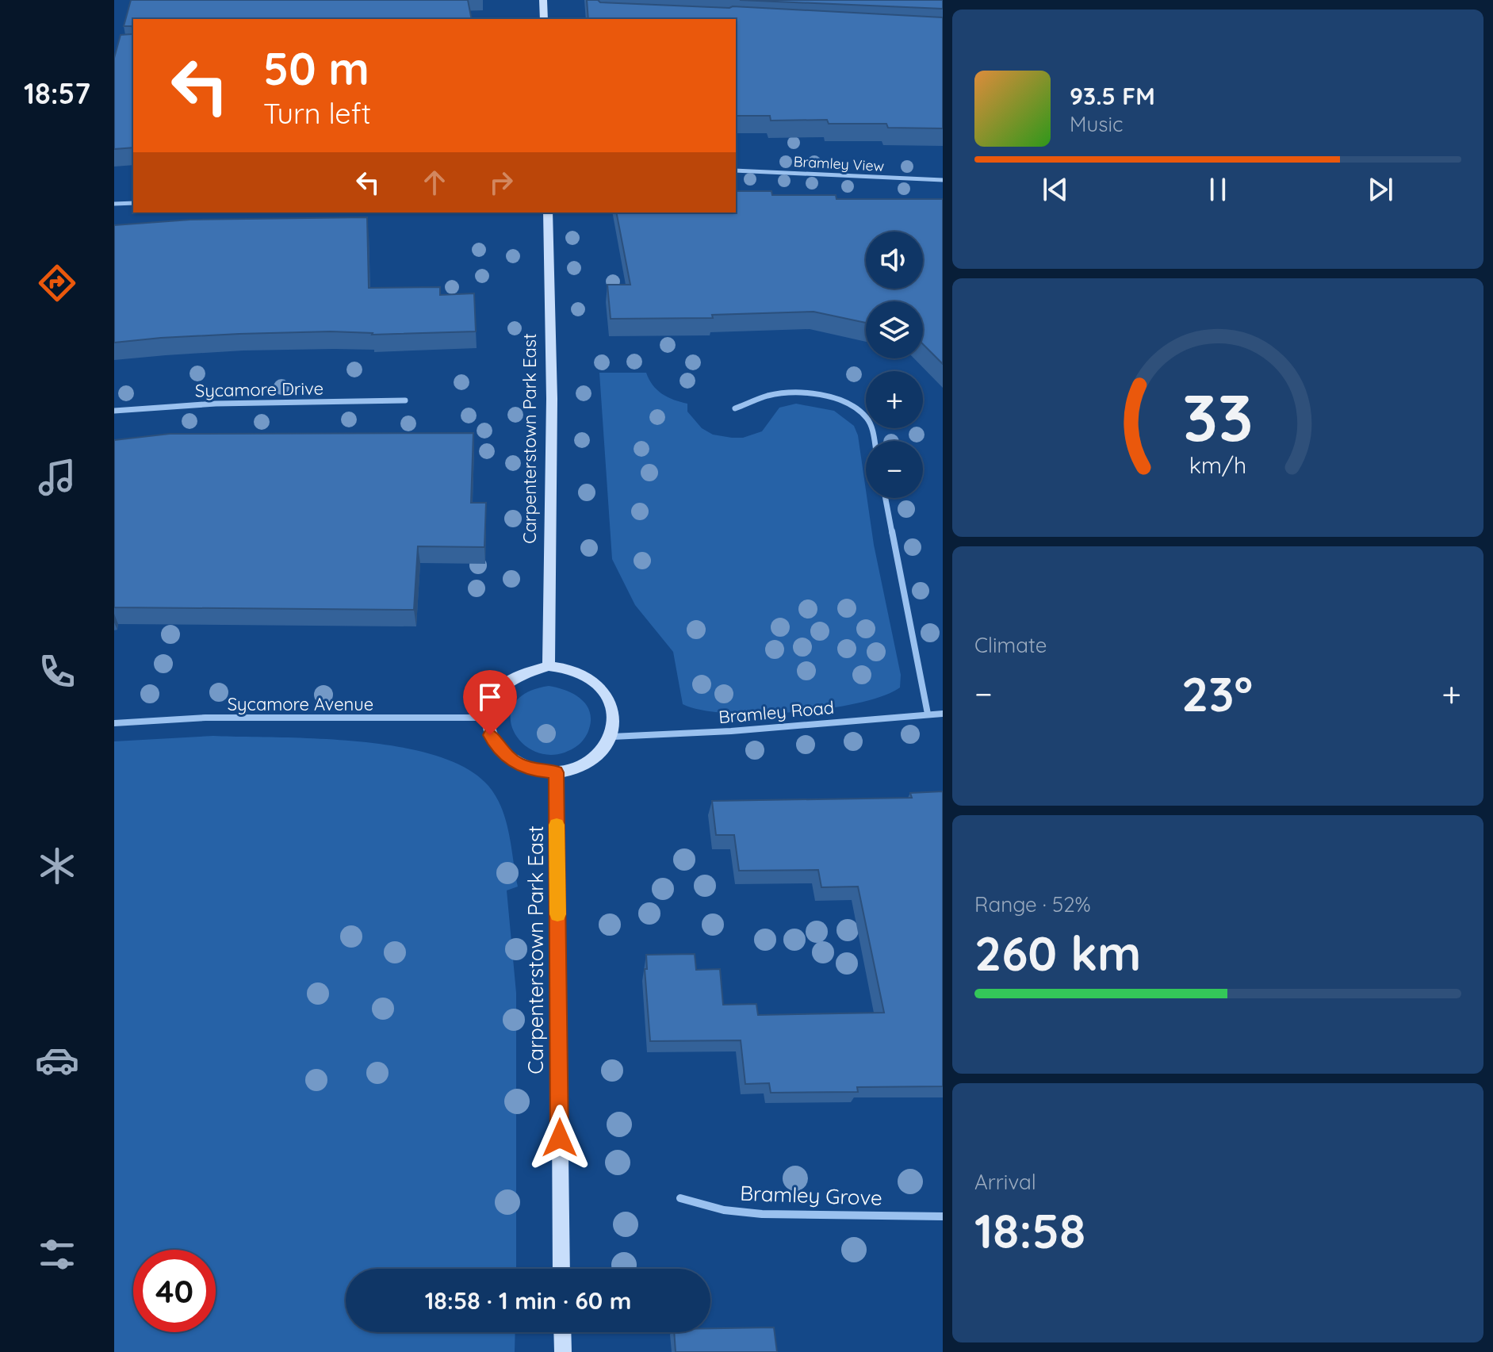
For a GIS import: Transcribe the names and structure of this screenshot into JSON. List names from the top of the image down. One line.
{"streets":{"street":["Bramley View","Sycamore Drive","Carpenterstown Park East","Sycamore Avenue","Bramley Road","Bramley Grove"]},"crossings":[["Carpenterstown Park East","Sycamore Avenue"],["Carpenterstown Park East","Bramley Road"],["Sycamore Avenue","Bramley Road"]],"page":{"tabs":"18:57","turn":["50 m","Turn left"],"song":["93.5 FM","Music"],"map_buttons":["+","−"],"tile":["Climate",["Range · 52%","260 km"],["Arrival","18:58"]],"heat":["−","23°","+"],"limit":"40","trip":"18:58 · 1 min · 60 m","gauge":["33","km/h"]}}
